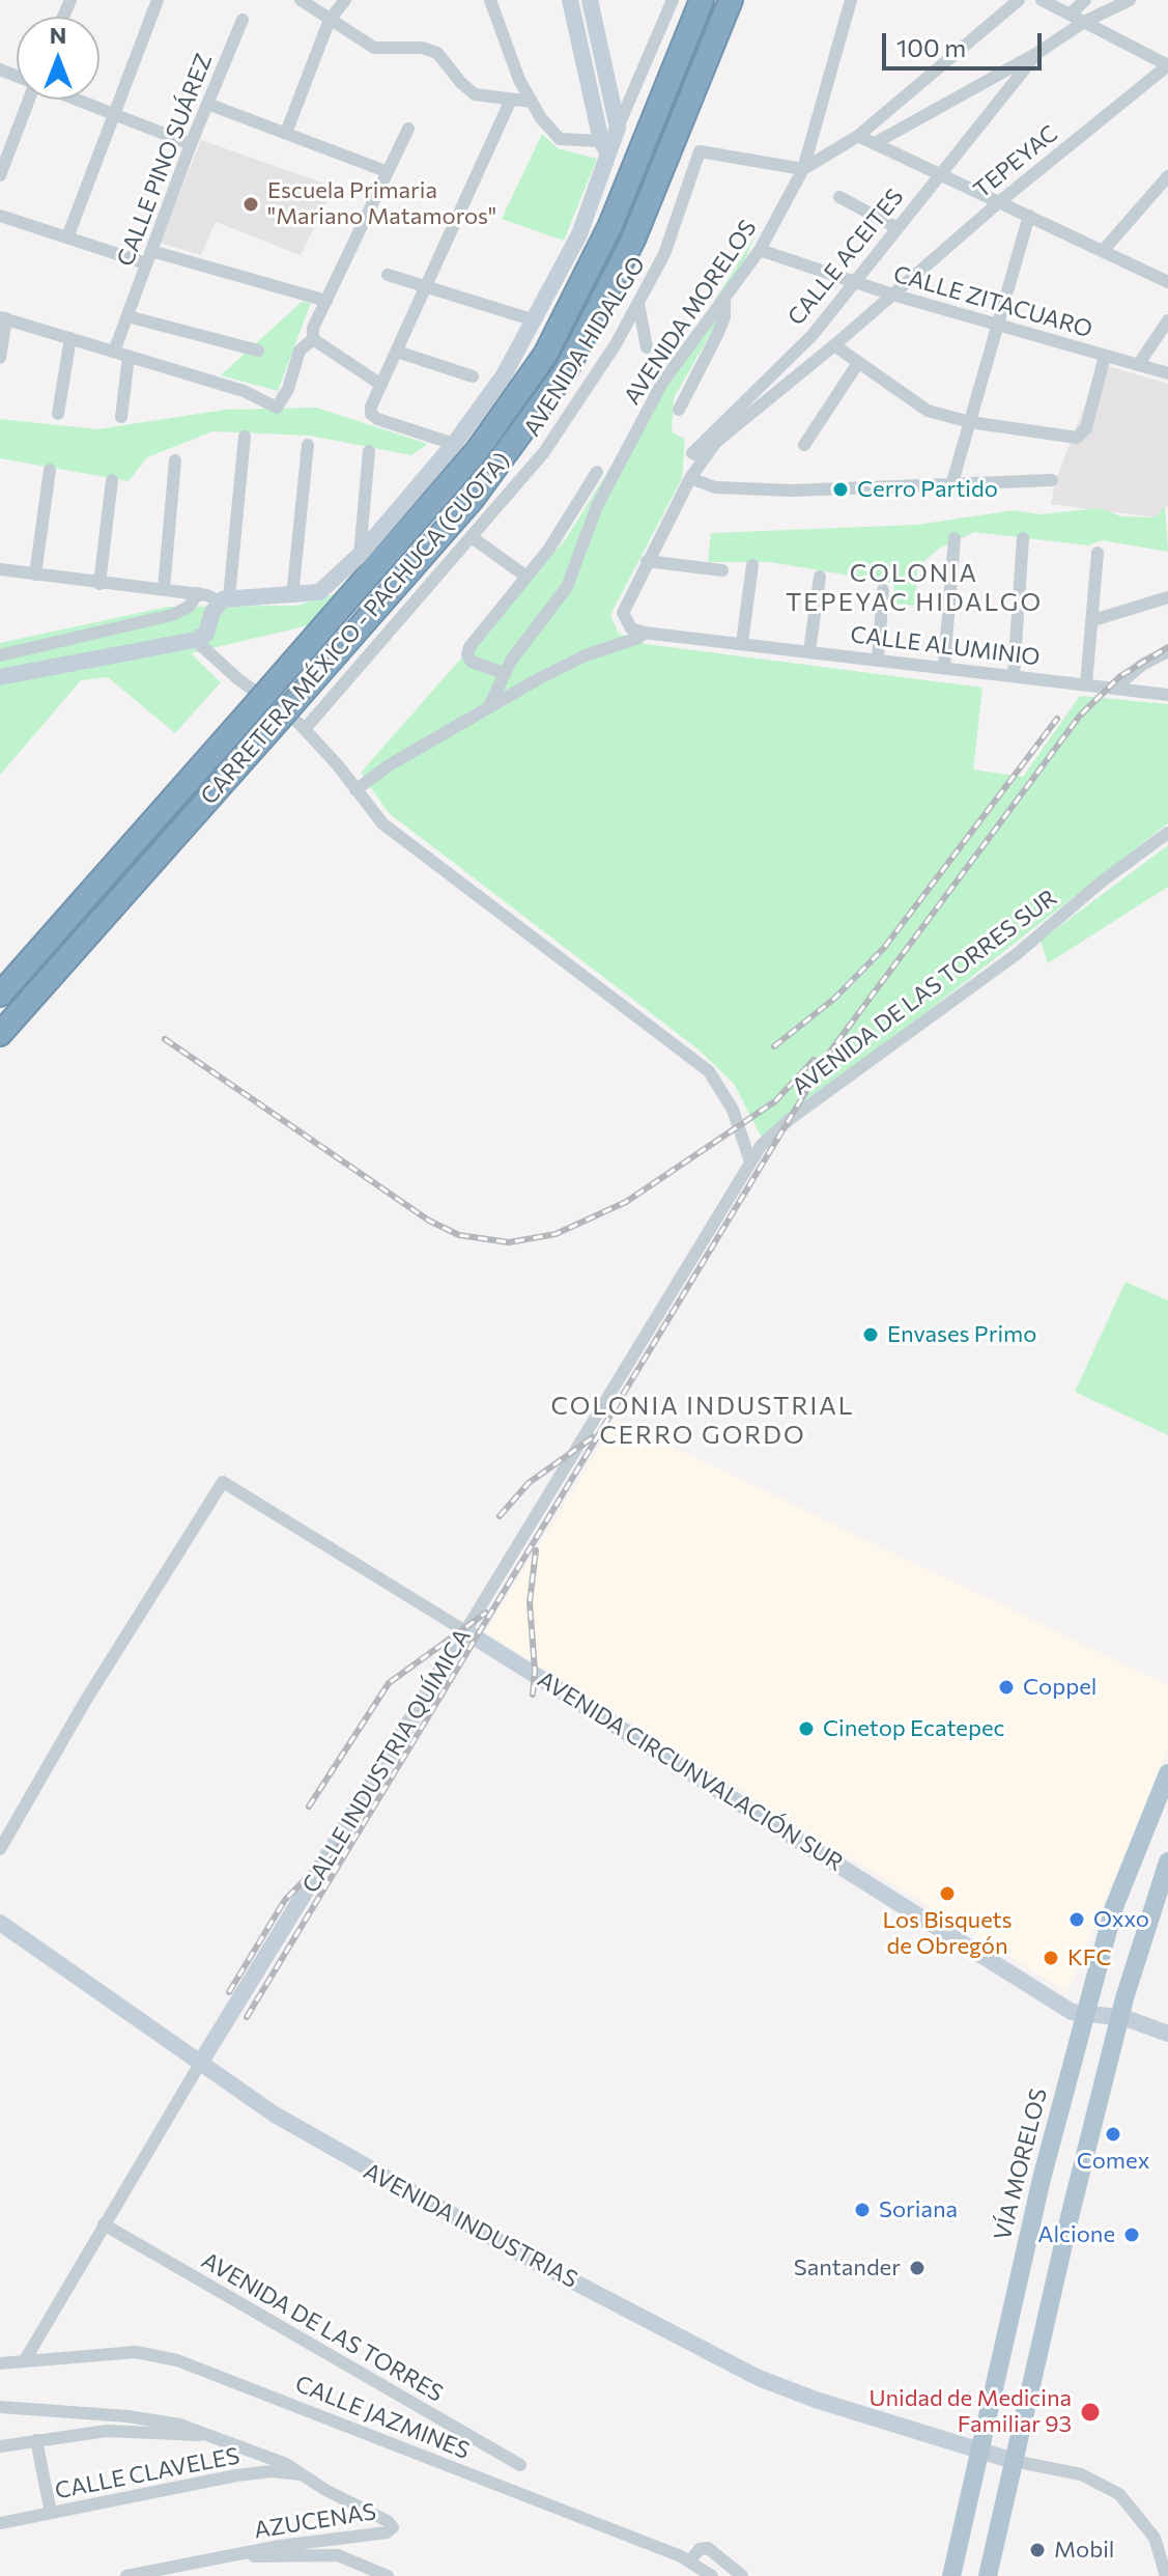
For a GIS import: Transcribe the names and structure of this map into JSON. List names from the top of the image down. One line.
{"streets":{"highway":["CARRETERA MÉXICO - PACHUCA (CUOTA)"],"main road":["VÍA MORELOS"],"street":["CALLE PINO SUÁREZ","TEPEYAC","CALLE ACEITES","CALLE ZITACUARO","AVENIDA MORELOS","AVENIDA HIDALGO","CALLE ALUMINIO","AVENIDA DE LAS TORRES SUR","CALLE INDUSTRIA QUÍMICA","AVENIDA CIRCUNVALACIÓN SUR","AVENIDA INDUSTRIAS","AVENIDA DE LAS TORRES","CALLE JAZMINES","CALLE CLAVELES","AZUCENAS"]},"crossings":[["TEPEYAC","CALLE ACEITES"],["TEPEYAC","CALLE ZITACUARO"],["CALLE ACEITES","CALLE ZITACUARO"],["CALLE ZITACUARO","AVENIDA MORELOS"],["AVENIDA MORELOS","AVENIDA HIDALGO"],["AVENIDA DE LAS TORRES SUR","CALLE INDUSTRIA QUÍMICA"],["CALLE INDUSTRIA QUÍMICA","AVENIDA CIRCUNVALACIÓN SUR"],["CALLE INDUSTRIA QUÍMICA","AVENIDA INDUSTRIAS"],["CALLE INDUSTRIA QUÍMICA","AVENIDA DE LAS TORRES"],["CALLE INDUSTRIA QUÍMICA","CALLE JAZMINES"],["AVENIDA CIRCUNVALACIÓN SUR","VÍA MORELOS"],["VÍA MORELOS","AVENIDA INDUSTRIAS"],["CALLE CLAVELES","AZUCENAS"]],"districts":["COLONIA TEPEYAC HIDALGO","COLONIA INDUSTRIAL CERRO GORDO"],"places":["Escuela Primaria \"Mariano Matamoros\"","Cerro Partido","Envases Primo","Coppel","Cinetop Ecatepec","Los Bisquets de Obregón","Oxxo","KFC","Comex","Soriana","Alcione","Santander","Unidad de Medicina Familiar 93","Mobil"],"scale_bar":"100 m","north":"top"}
